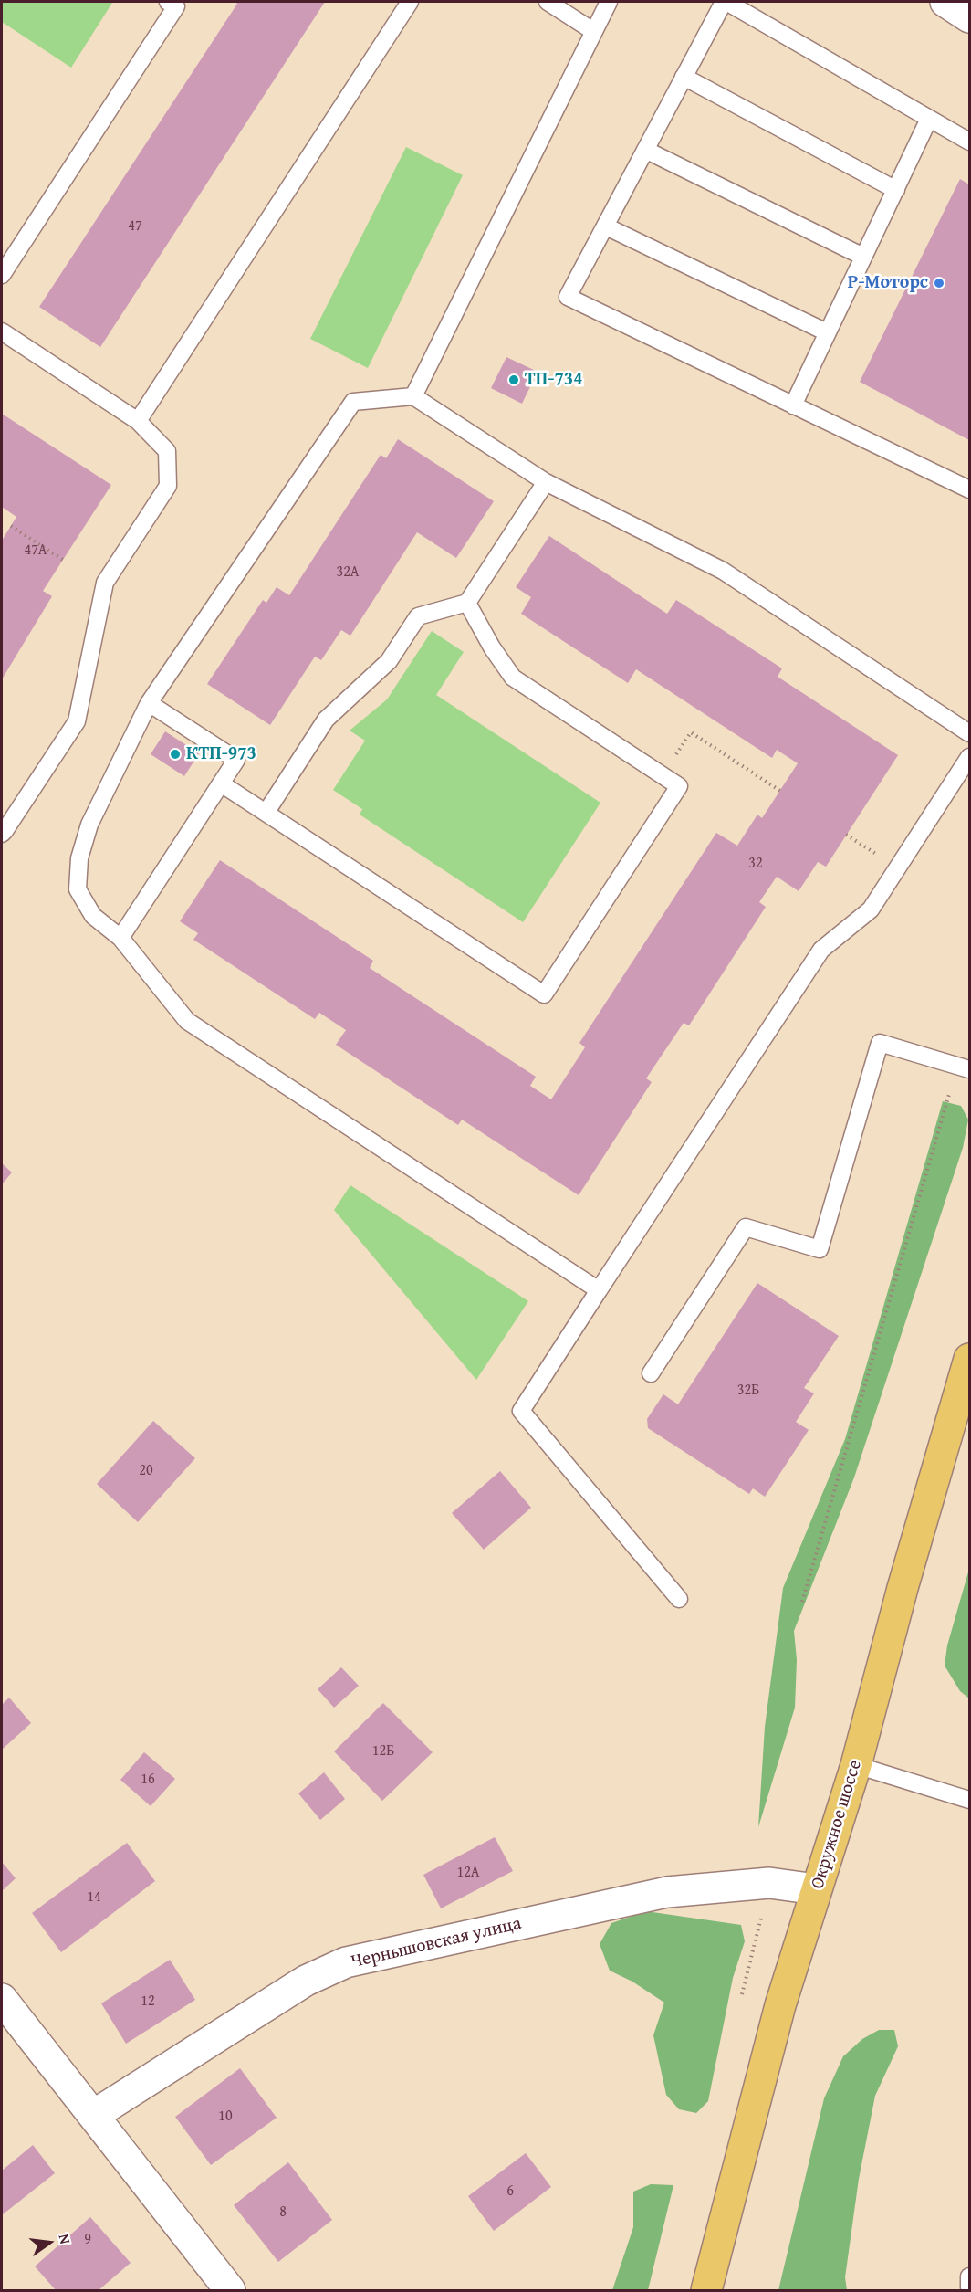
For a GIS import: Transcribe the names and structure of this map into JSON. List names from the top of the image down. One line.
{"streets":{"main road":["Окружное шоссе"],"street":["Чернышовская улица"]},"crossings":[["Окружное шоссе","Чернышовская улица"]],"places":["Р-Моторс","ТП-734","КТП-973"],"house_numbers":["47","47А","32А","32","32Б","20","12Б","16","12А","14","12","10","6","8","9"],"north":"right"}
